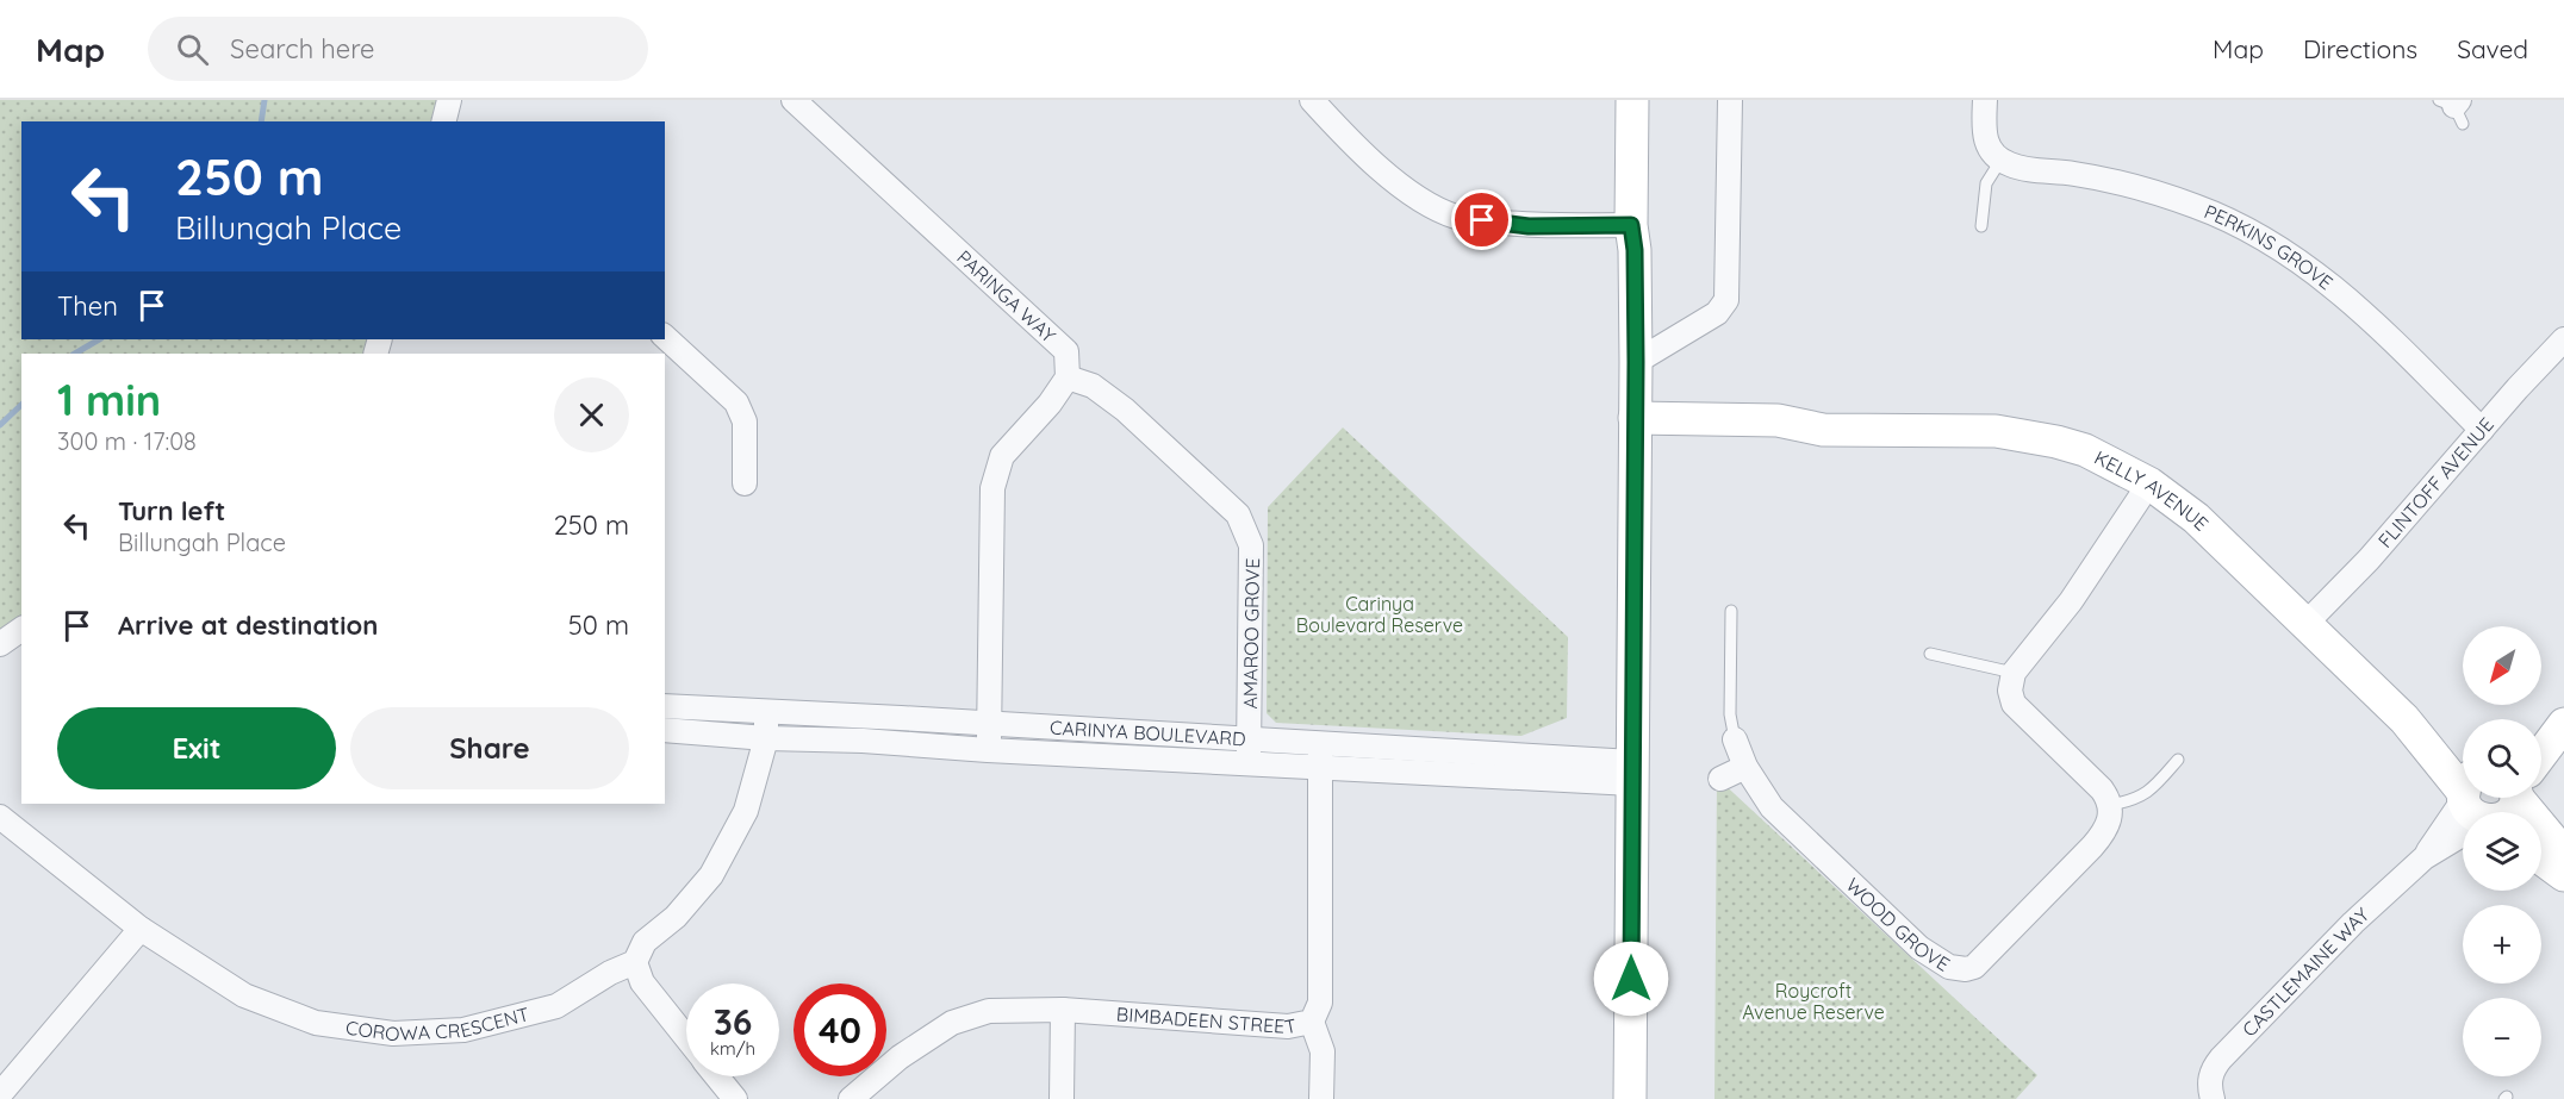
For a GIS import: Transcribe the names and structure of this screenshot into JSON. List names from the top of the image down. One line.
{"streets":{"street":["PERKINS GROVE","PARINGA WAY","FLINTOFF AVENUE","KELLY AVENUE","AMAROO GROVE","CARINYA BOULEVARD","WOOD GROVE","CASTLEMAINE WAY","COROWA CRESCENT","BIMBADEEN STREET"]},"crossings":[["PERKINS GROVE","FLINTOFF AVENUE"],["PARINGA WAY","AMAROO GROVE"],["FLINTOFF AVENUE","KELLY AVENUE"],["KELLY AVENUE","CASTLEMAINE WAY"],["AMAROO GROVE","CARINYA BOULEVARD"],["CARINYA BOULEVARD","COROWA CRESCENT"],["CARINYA BOULEVARD","BIMBADEEN STREET"]],"parks":["Carinya Boulevard Reserve","Roycroft Avenue Reserve"],"north":"bottom left","page":{"header":"Map","search":"Search here","nav":["Map","Directions","Saved"],"turn":["250 m","Billungah Place"],"then":"Then","heading":["1 min","300 m · 17:08"],"list":[{"name":"Turn left","note":"Billungah Place","value":"250 m"},{"name":"Arrive at destination","value":"50 m"}],"map_buttons":["+","−"],"buttons":["Exit","Share"],"speed":"36 km/h","limit":"40"}}
